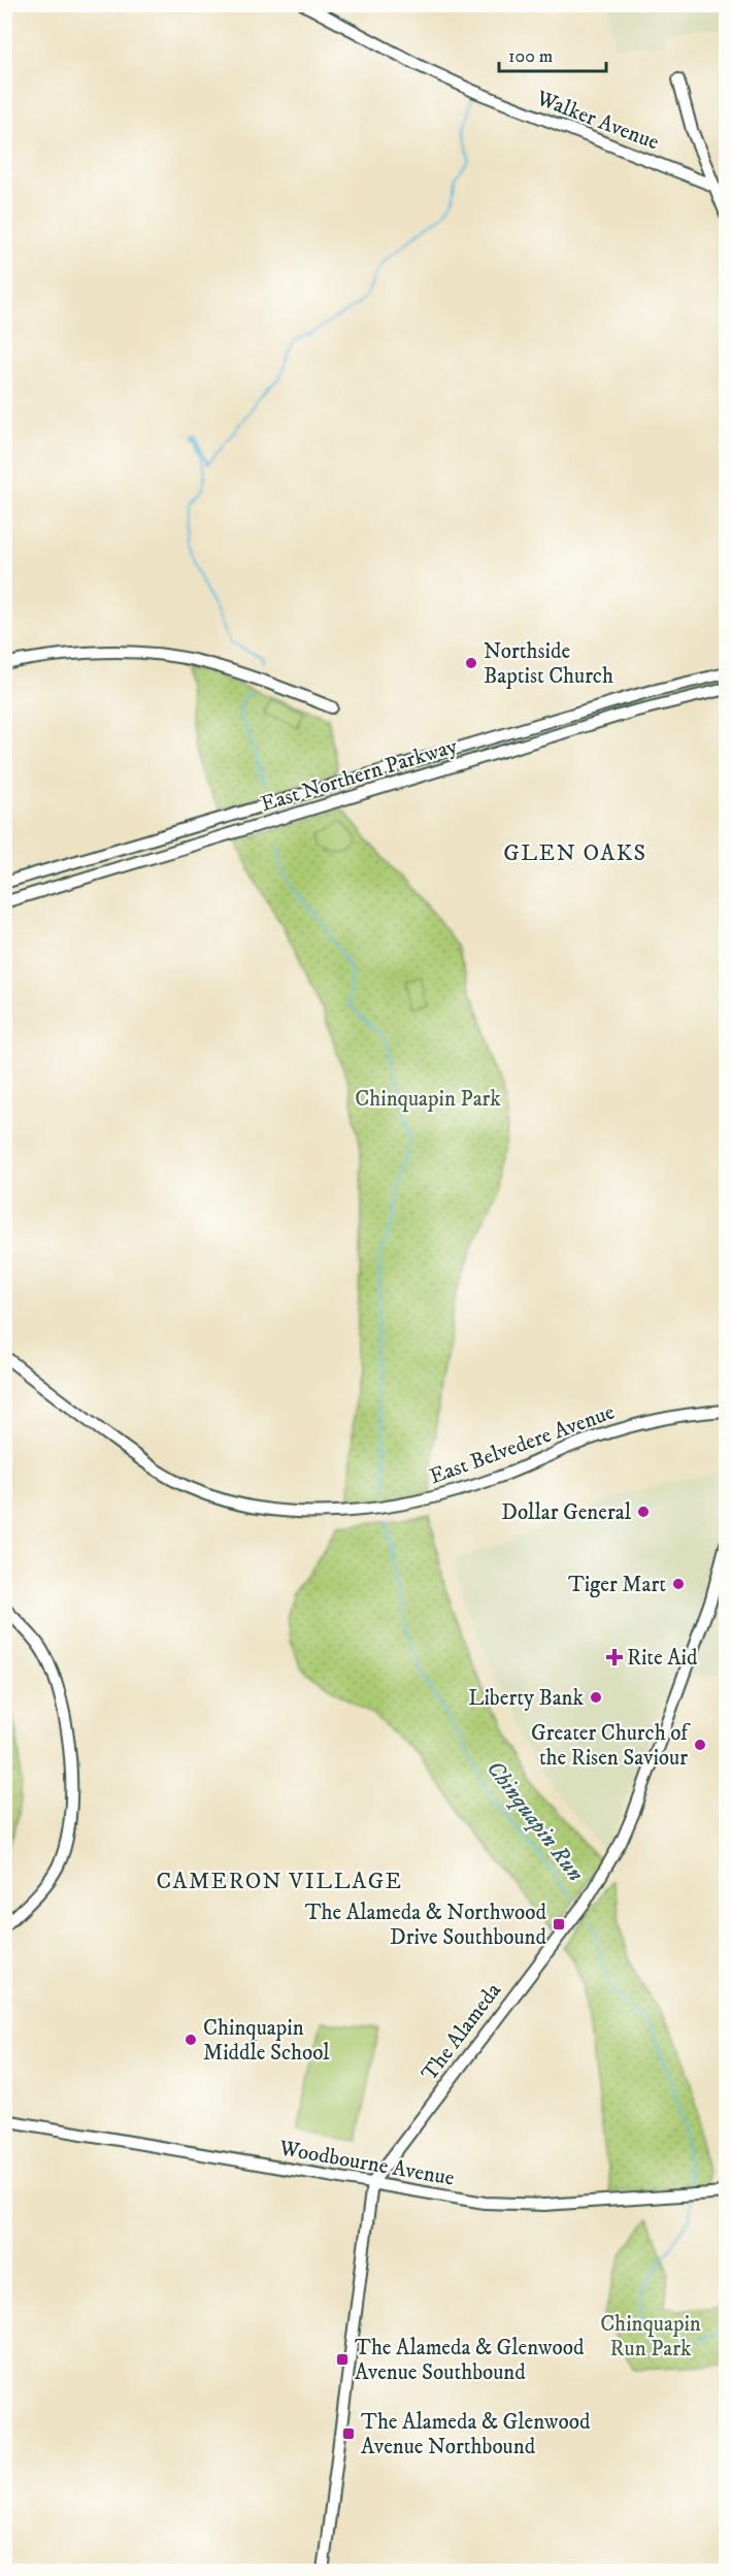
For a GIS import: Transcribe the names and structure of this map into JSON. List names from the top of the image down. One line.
{"streets":{"main road":["Walker Avenue","East Northern Parkway","East Belvedere Avenue","The Alameda","Woodbourne Avenue"]},"crossings":[["The Alameda","Woodbourne Avenue"]],"districts":["GLEN OAKS","CAMERON VILLAGE"],"water":["Chinquapin Run"],"parks":["Chinquapin Park","Chinquapin Run Park"],"places":{"other":["Northside Baptist Church","Dollar General","Tiger Mart","Liberty Bank","Greater Church of the Risen Saviour","Chinquapin Middle School"],"health":["Rite Aid"],"transit":["The Alameda & Northwood Drive Southbound","The Alameda & Glenwood Avenue Southbound","The Alameda & Glenwood Avenue Northbound"]},"scale_bar":"100 m"}
